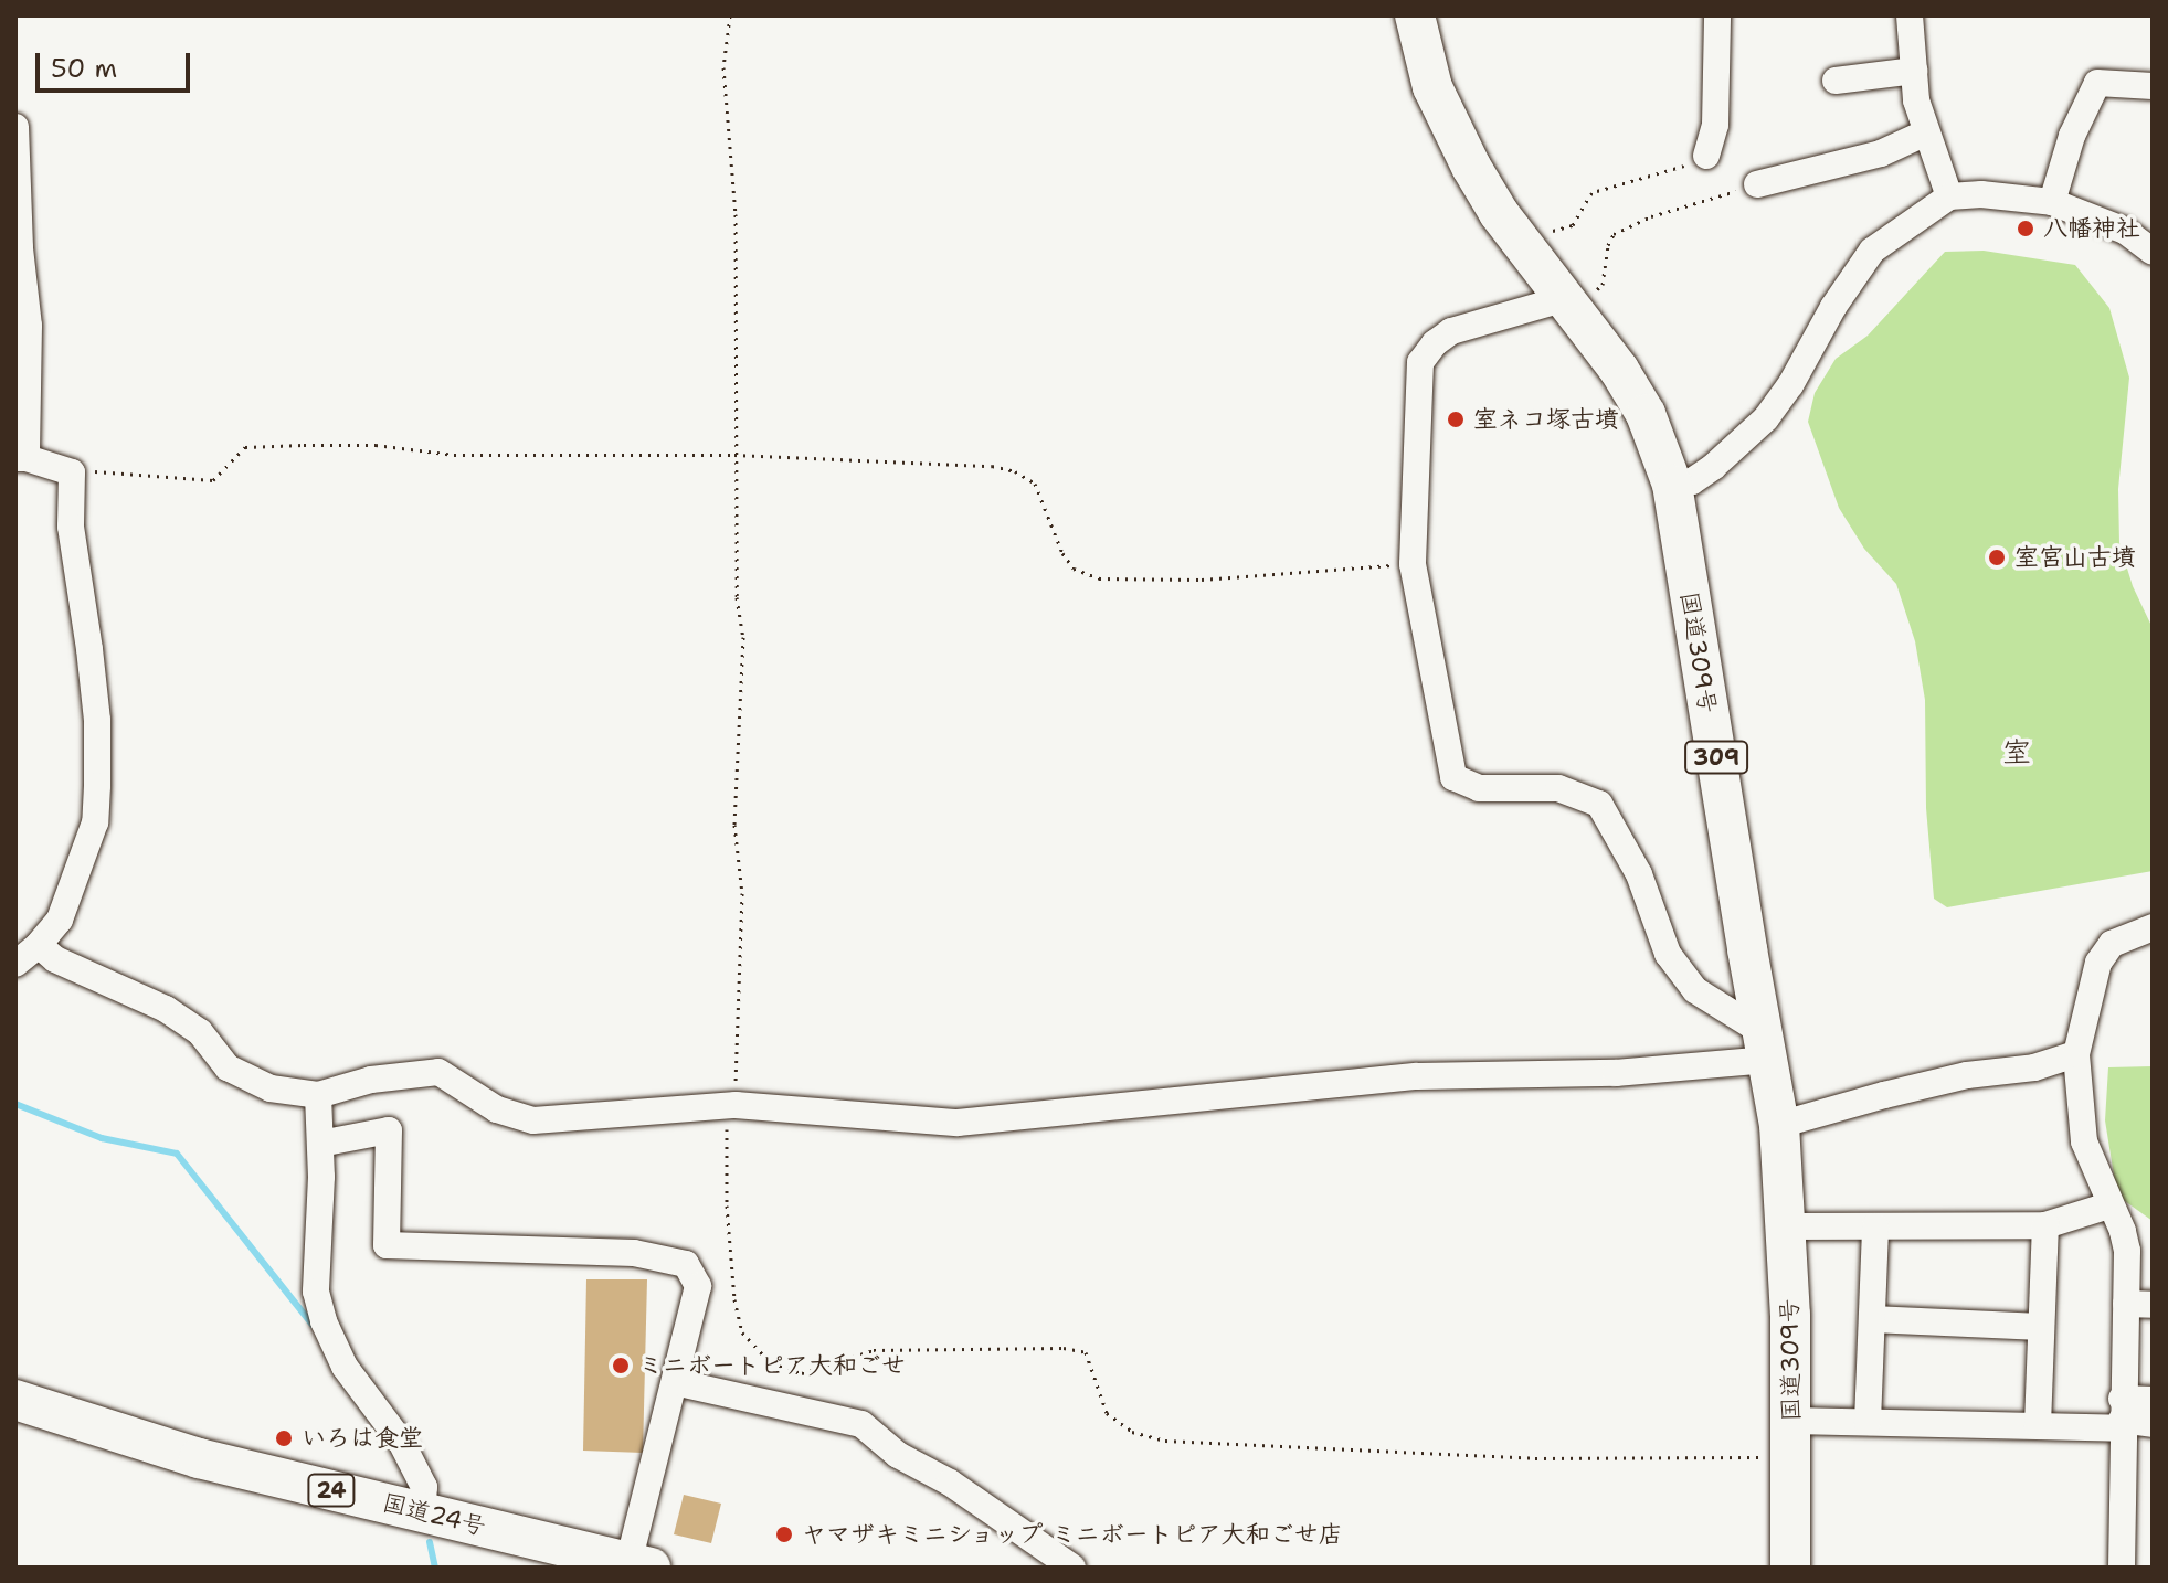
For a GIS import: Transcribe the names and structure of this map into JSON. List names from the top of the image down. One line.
{"streets":{"highway":["国道309号","309","24","国道24号"]},"districts":["室"],"places":["八幡神社","室ネコ塚古墳","室宮山古墳","ミニボートピア大和ごせ","いろは食堂","ヤマザキミニショップ ミニボートピア大和ごせ店"],"scale_bar":"50 m"}
